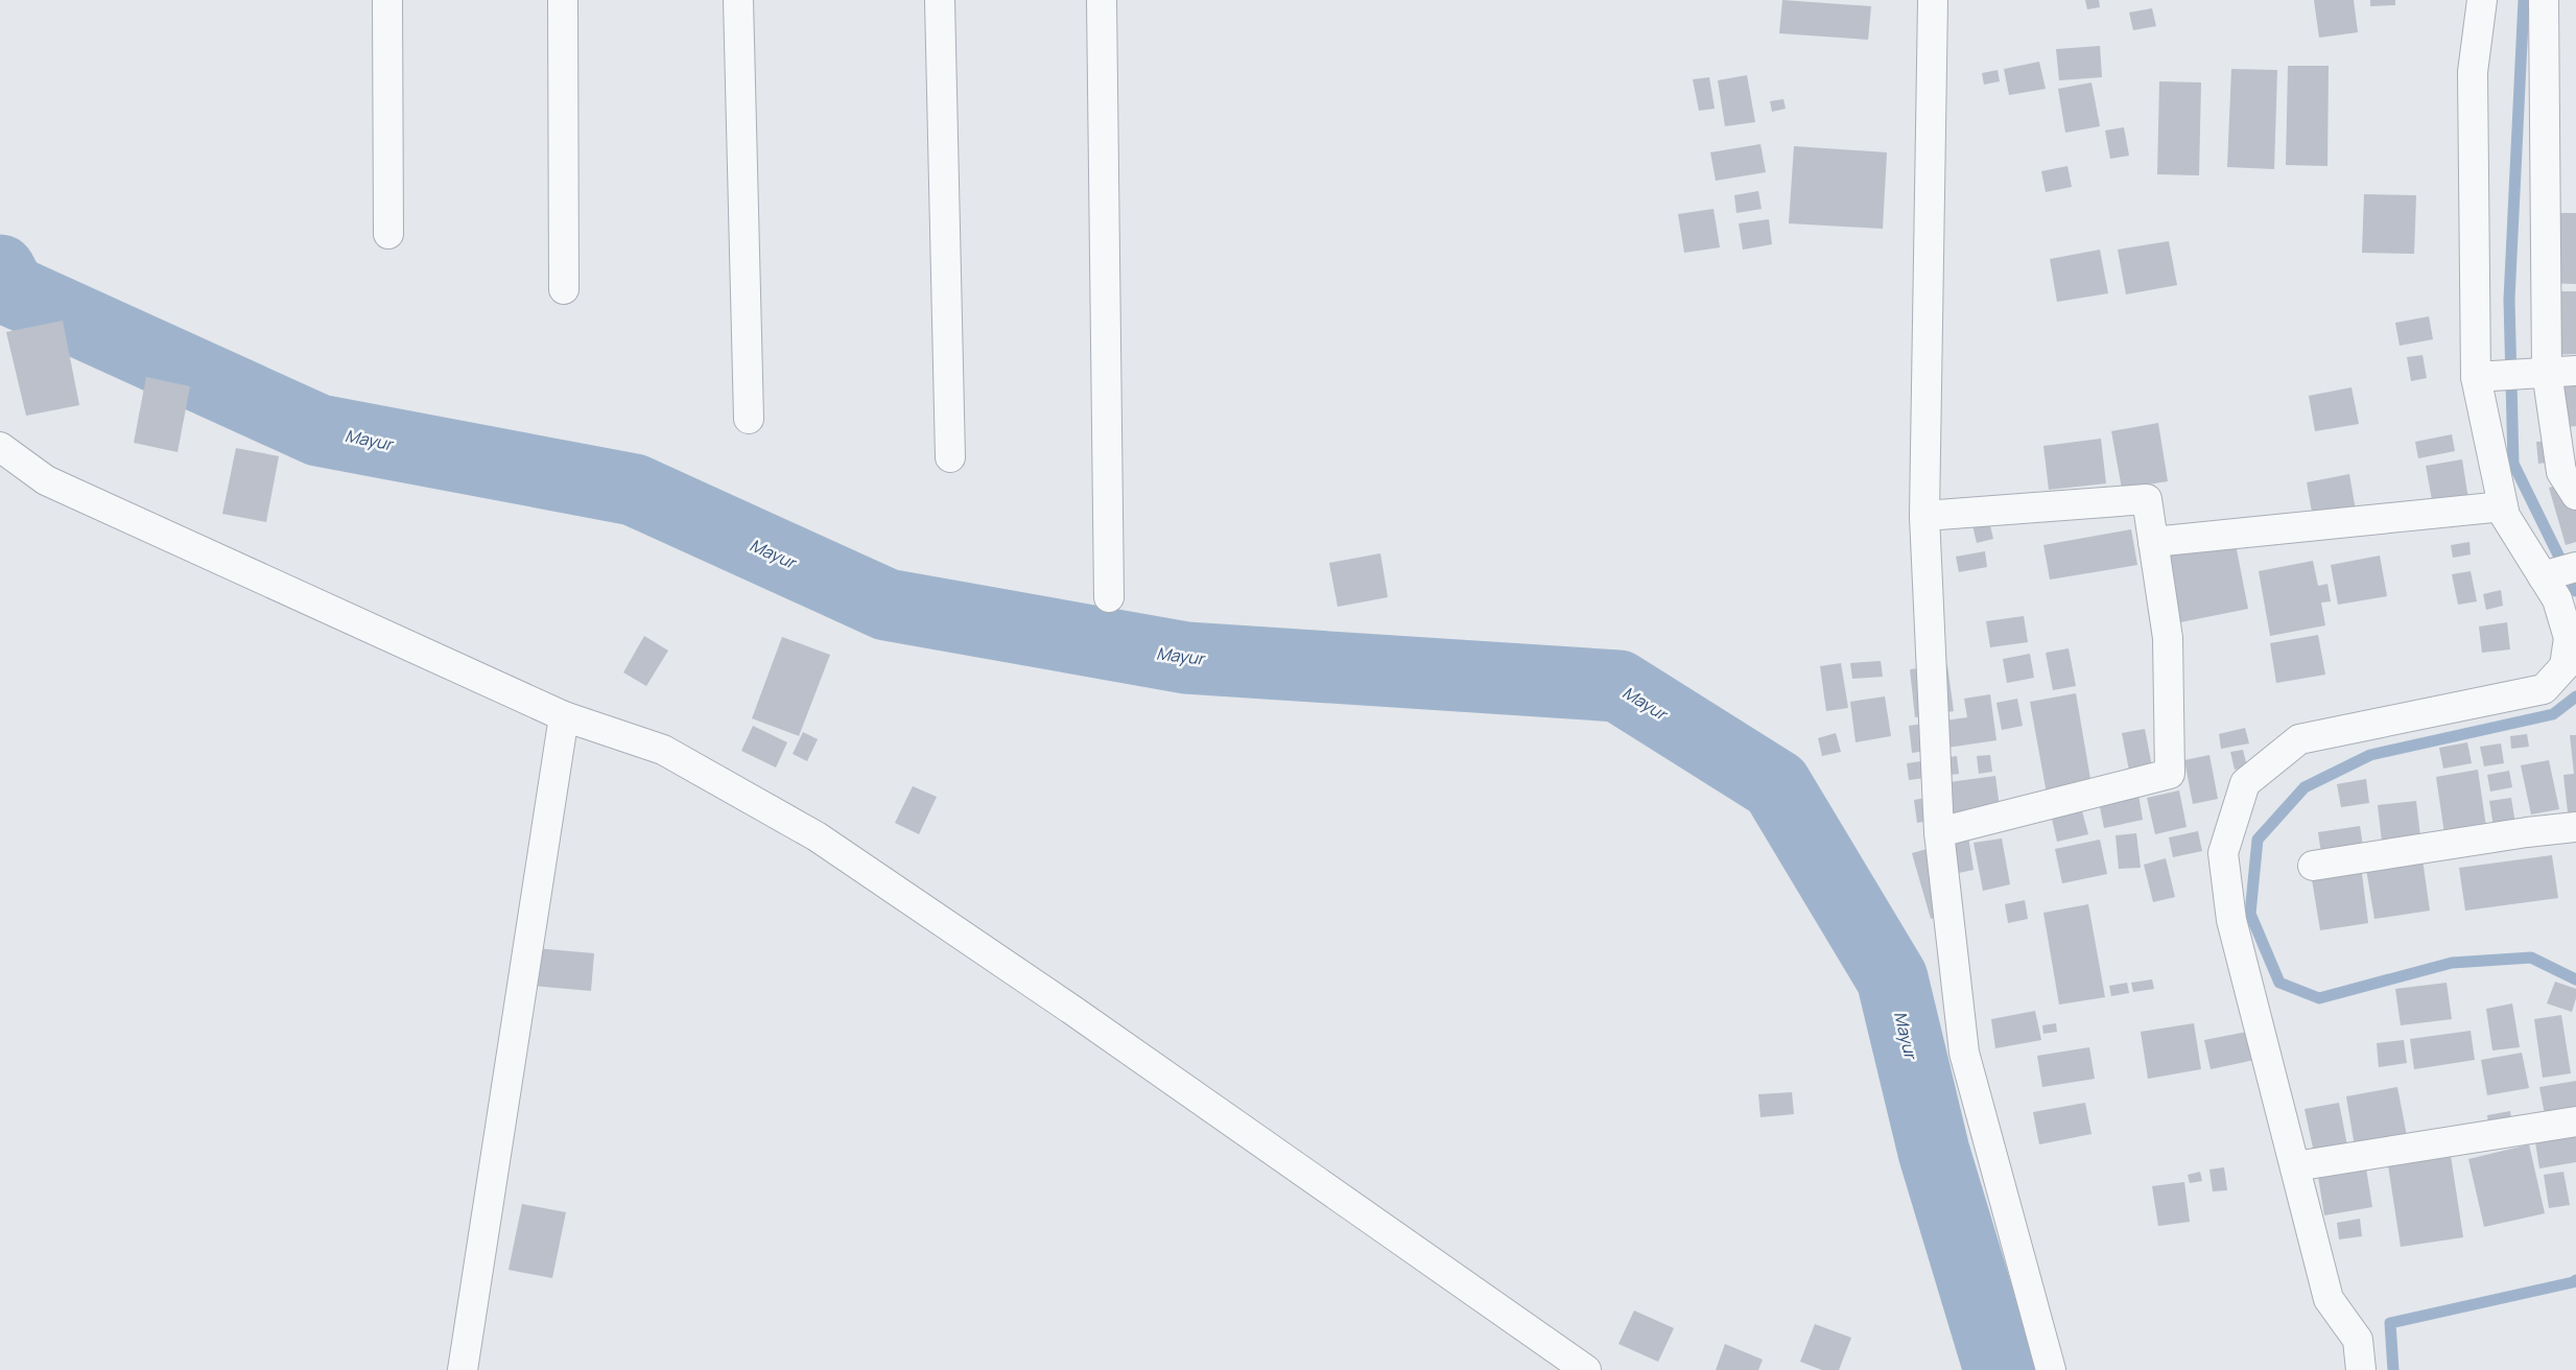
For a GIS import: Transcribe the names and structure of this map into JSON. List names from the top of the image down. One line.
{"water":["Mayur"]}
